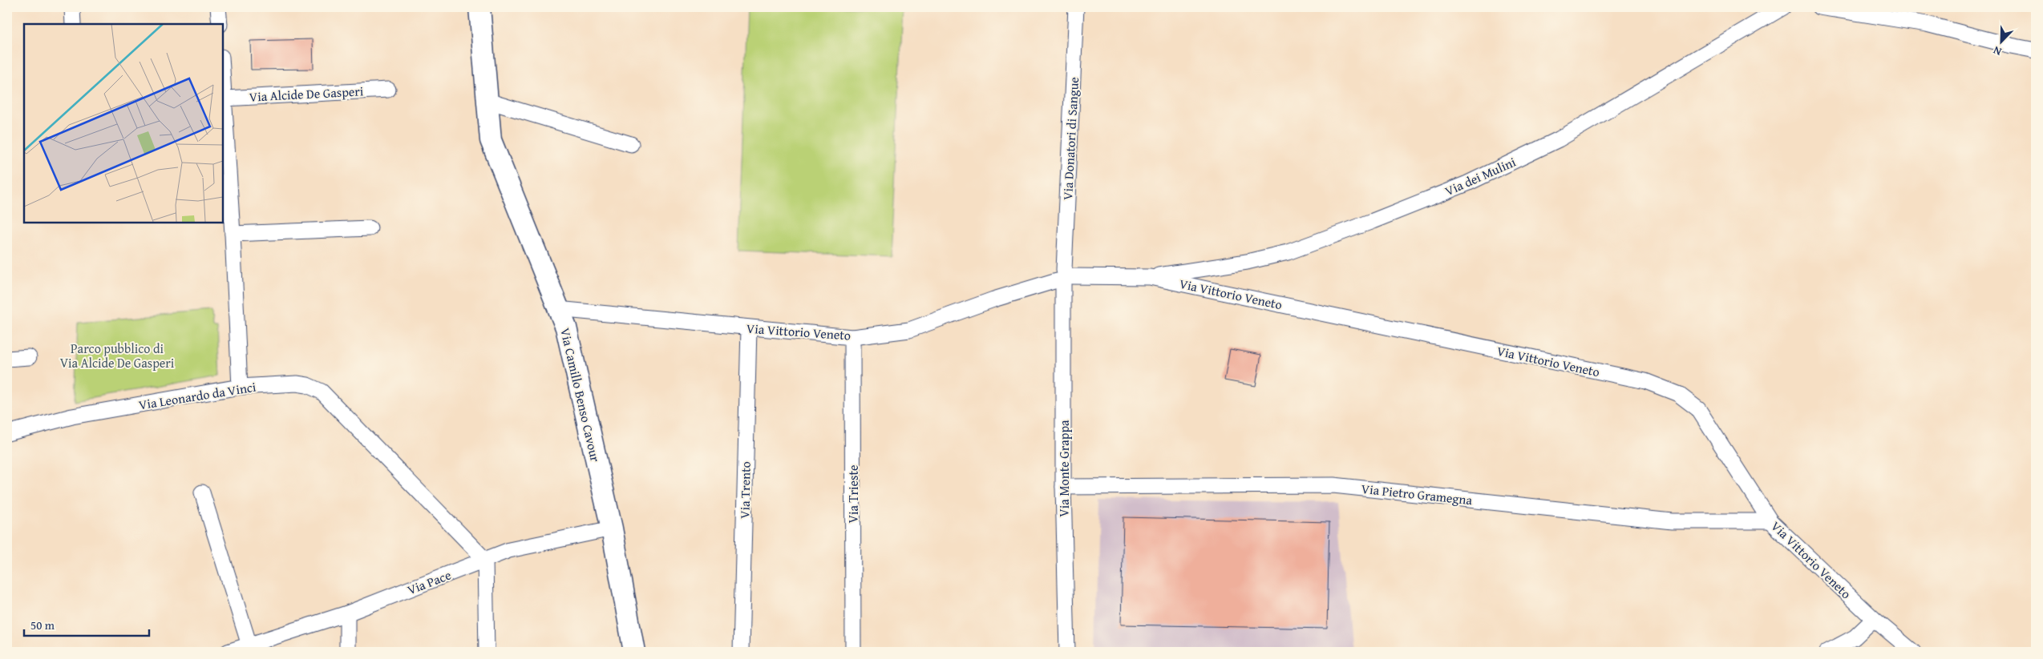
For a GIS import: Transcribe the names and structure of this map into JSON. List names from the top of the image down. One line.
{"streets":{"street":["Via Alcide De Gasperi","Via Donatori di Sangue","Via dei Mulini","Via Vittorio Veneto","Via Camillo Benso Cavour","Via Leonardo da Vinci","Via Monte Grappa","Via Trento","Via Trieste","Via Pietro Gramegna","Via Pace"]},"crossings":[["Via Donatori di Sangue","Via Vittorio Veneto"],["Via Donatori di Sangue","Via Monte Grappa"],["Via dei Mulini","Via Vittorio Veneto"],["Via Vittorio Veneto","Via Camillo Benso Cavour"],["Via Vittorio Veneto","Via Monte Grappa"],["Via Vittorio Veneto","Via Trento"],["Via Vittorio Veneto","Via Trieste"],["Via Vittorio Veneto","Via Pietro Gramegna"],["Via Camillo Benso Cavour","Via Pace"],["Via Leonardo da Vinci","Via Pace"],["Via Monte Grappa","Via Pietro Gramegna"]],"parks":["Parco pubblico di Via Alcide De Gasperi"],"scale_bar":"50 m","north":"bottom left"}
